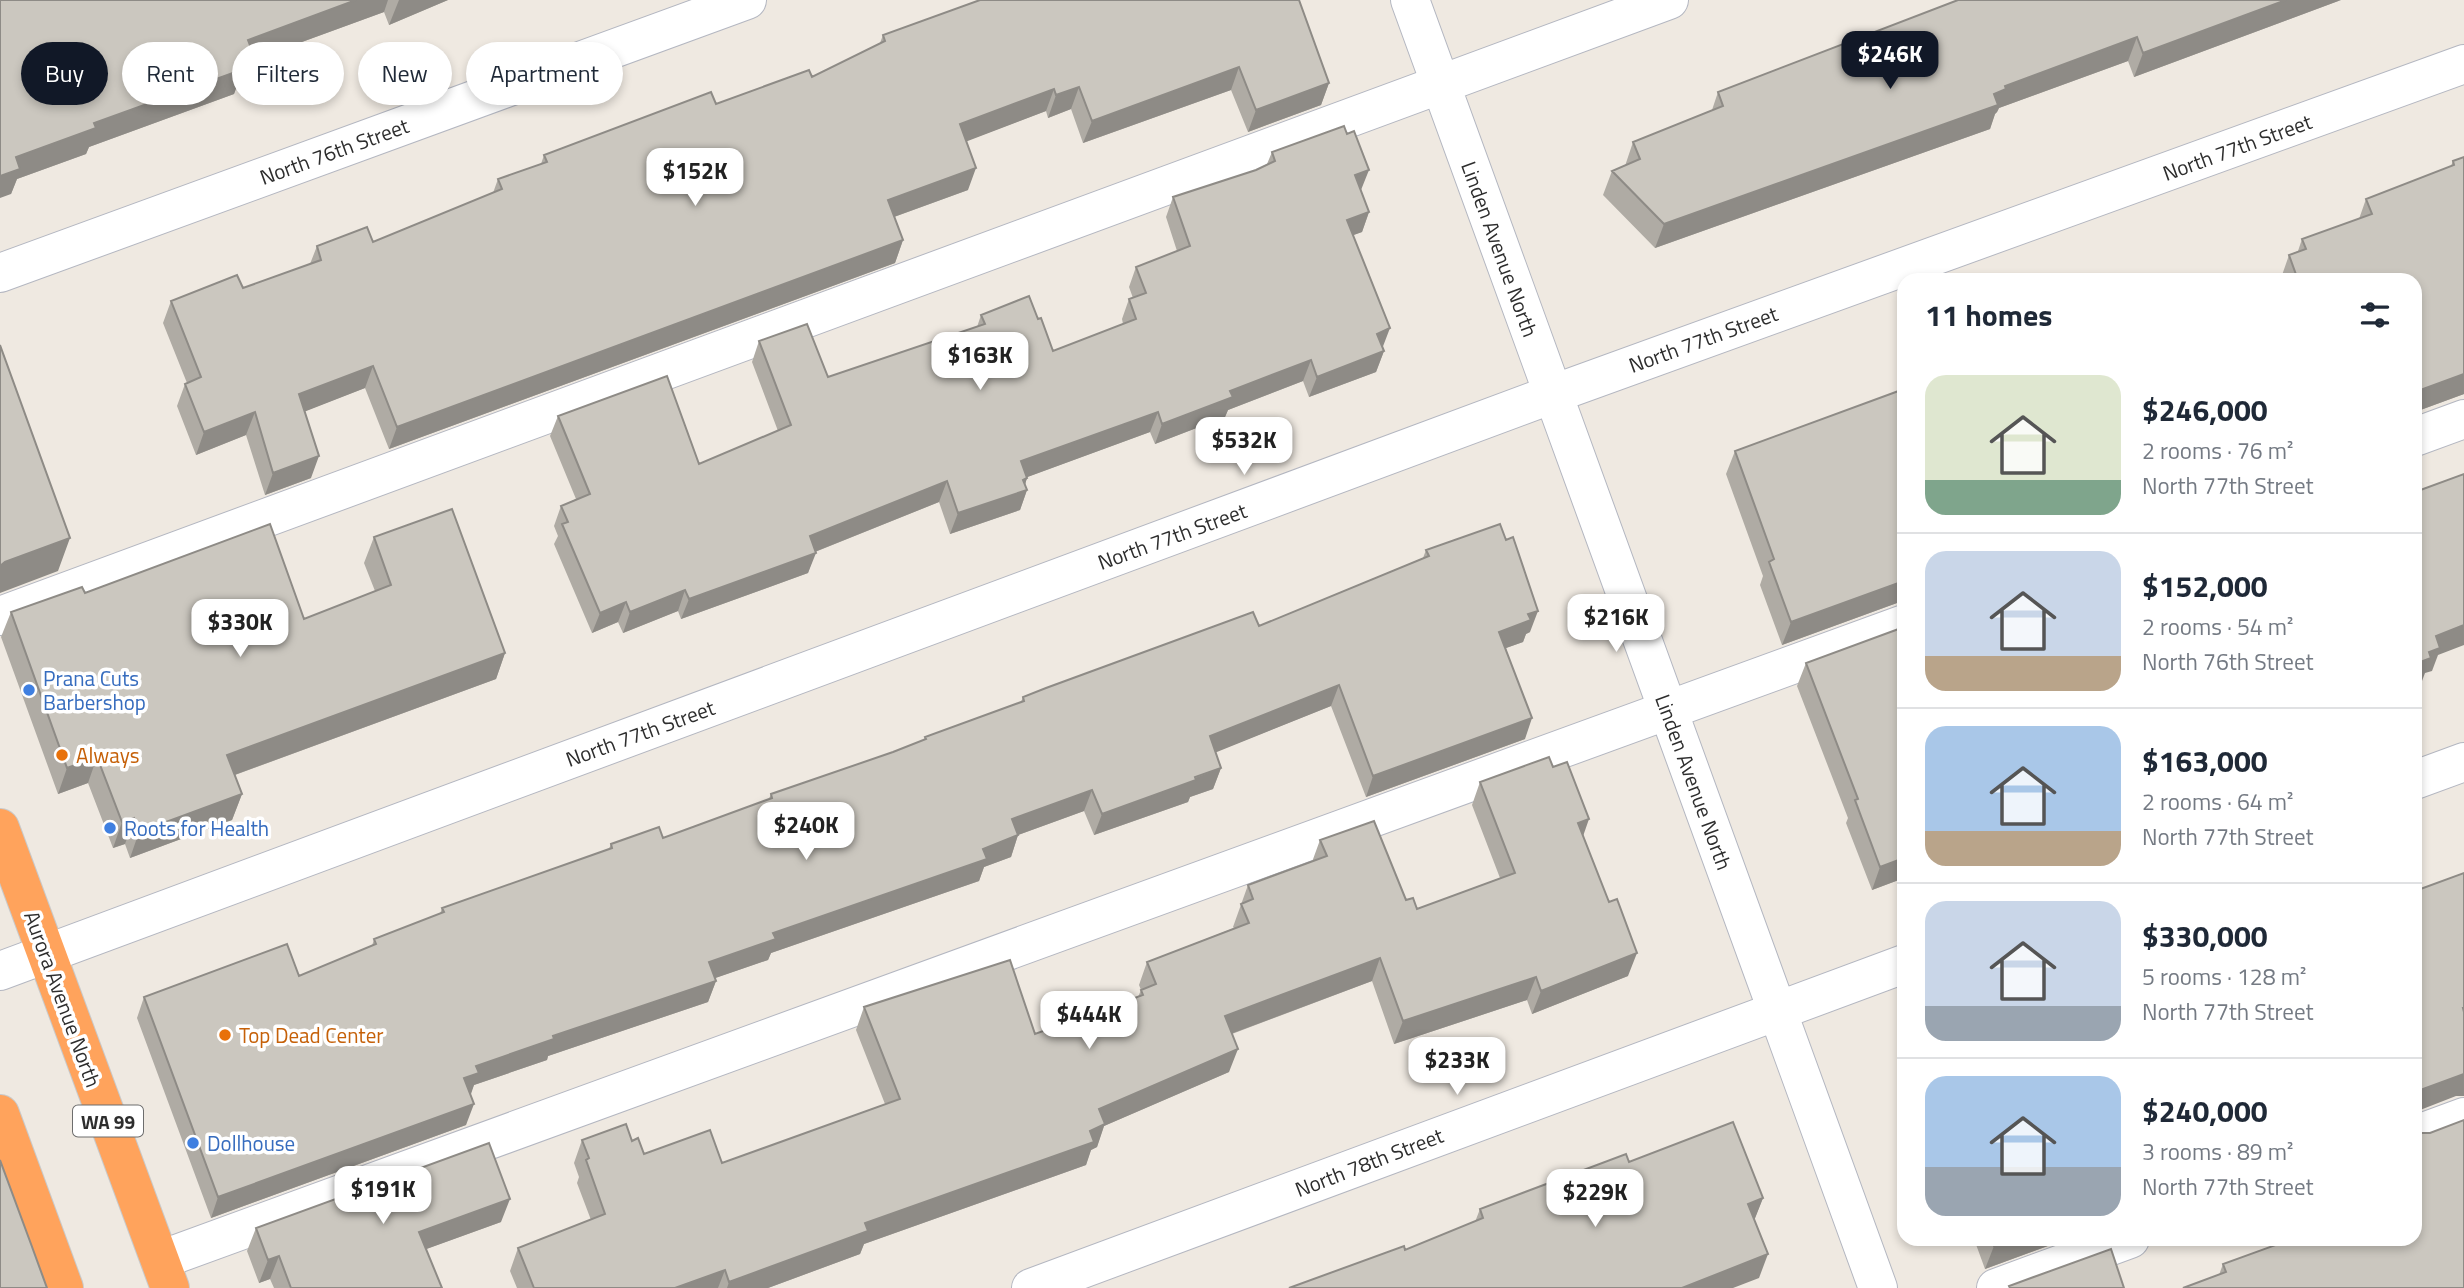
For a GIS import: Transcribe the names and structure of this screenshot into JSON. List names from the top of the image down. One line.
{"streets":{"highway":["Aurora Avenue North","WA 99"],"street":["North 77th Street","North 76th Street","Linden Avenue North","North 78th Street"]},"crossings":[["North 77th Street","Linden Avenue North"],["North 77th Street","Aurora Avenue North"],["Linden Avenue North","North 78th Street"]],"places":["Prana Cuts Barbershop","Always","Roots for Health","Top Dead Center","Dollhouse"],"page":{"price":["$246K","$152K","$163K","$532K","$216K","$330K","$240K","$444K","$233K","$191K","$229K"],"chip":["Buy","Rent","Filters","New","Apartment"],"heading":"11 homes","list":[{"name":"$246,000","note":"2 rooms · 76 m² · North 77th Street"},{"name":"$152,000","note":"2 rooms · 54 m² · North 76th Street"},{"name":"$163,000","note":"2 rooms · 64 m² · North 77th Street"},{"name":"$330,000","note":"5 rooms · 128 m² · North 77th Street"},{"name":"$240,000","note":"3 rooms · 89 m² · North 77th Street"}]}}
